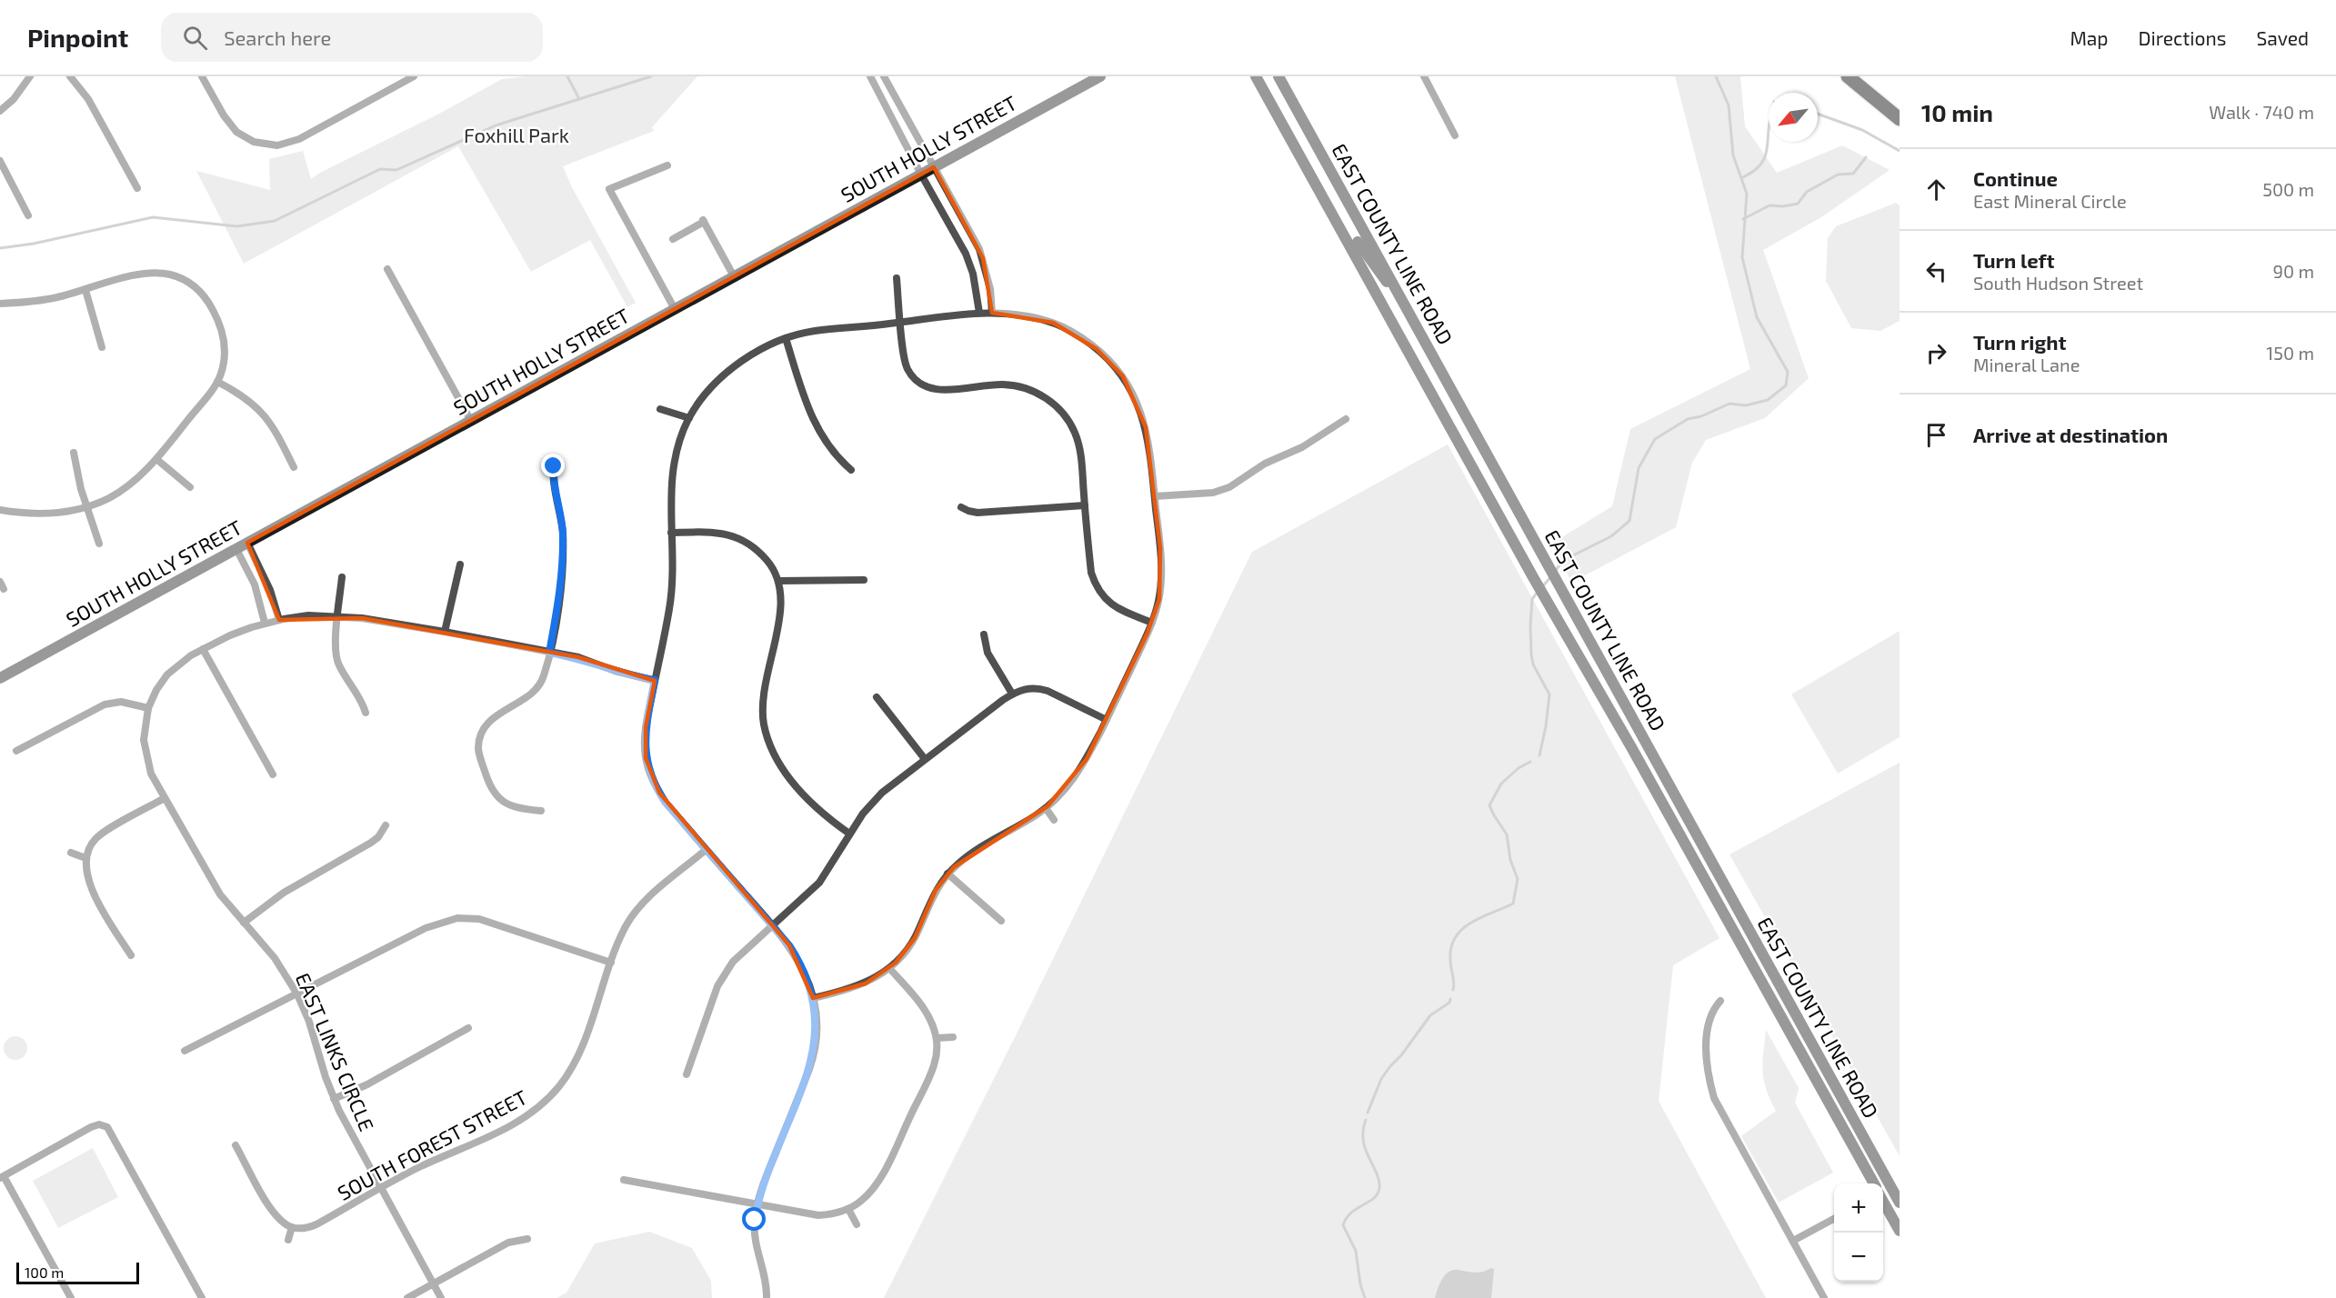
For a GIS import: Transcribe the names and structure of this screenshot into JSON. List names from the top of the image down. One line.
{"streets":{"main road":["SOUTH HOLLY STREET","EAST COUNTY LINE ROAD"],"street":["EAST LINKS CIRCLE","SOUTH FOREST STREET"]},"crossings":[["EAST LINKS CIRCLE","SOUTH FOREST STREET"]],"parks":["Foxhill Park"],"scale_bar":"100 m","north":"bottom left","page":{"header":"Pinpoint","search":"Search here","nav":["Map","Directions","Saved"],"heading":["10 min","Walk · 740 m"],"list":[["Continue","East Mineral Circle","500 m"],["Turn left","South Hudson Street","90 m"],["Turn right","Mineral Lane","150 m"],"Arrive at destination"],"map_buttons":["+","−"],"scale":"100 m"}}
